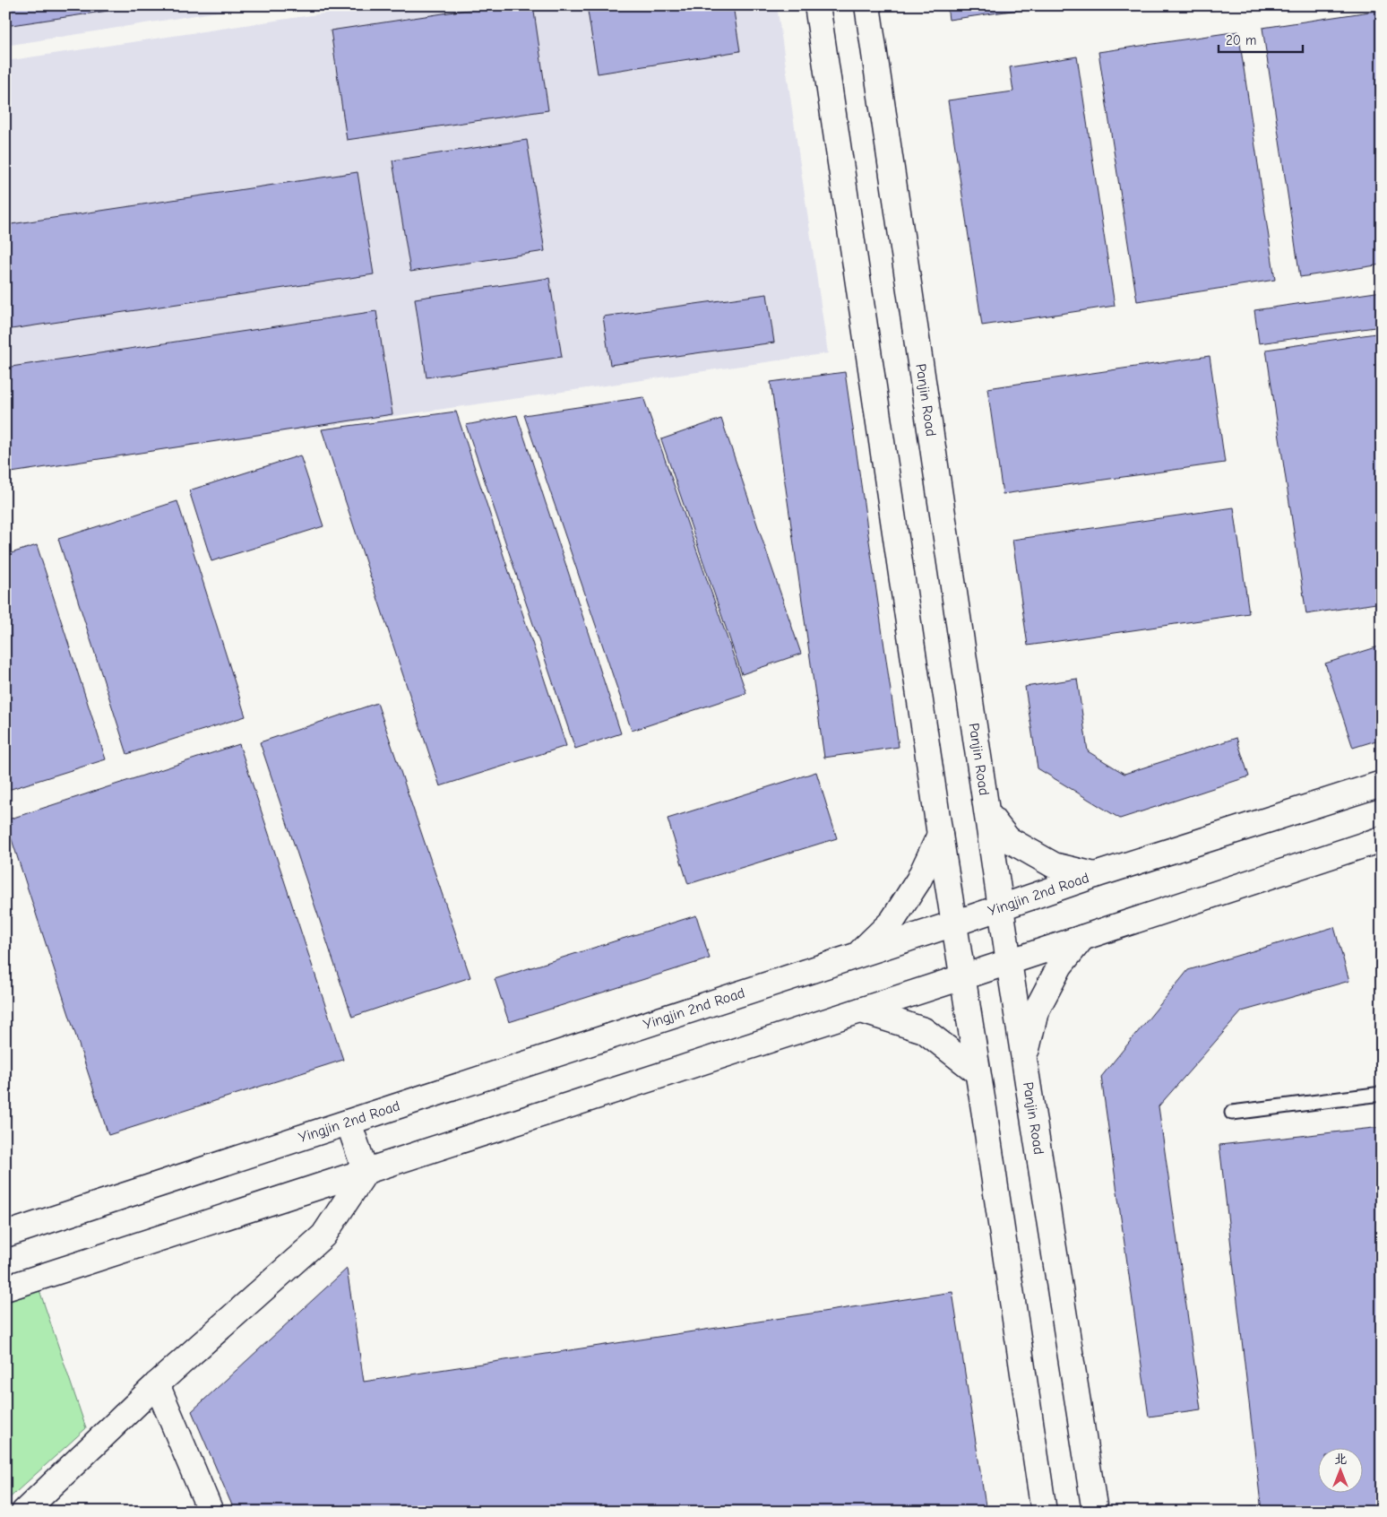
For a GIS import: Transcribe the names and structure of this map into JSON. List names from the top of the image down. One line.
{"streets":{"street":["Panjin Road","Yingjin 2nd Road"]},"crossings":[["Panjin Road","Yingjin 2nd Road"]],"scale_bar":"20 m","north":"top"}
